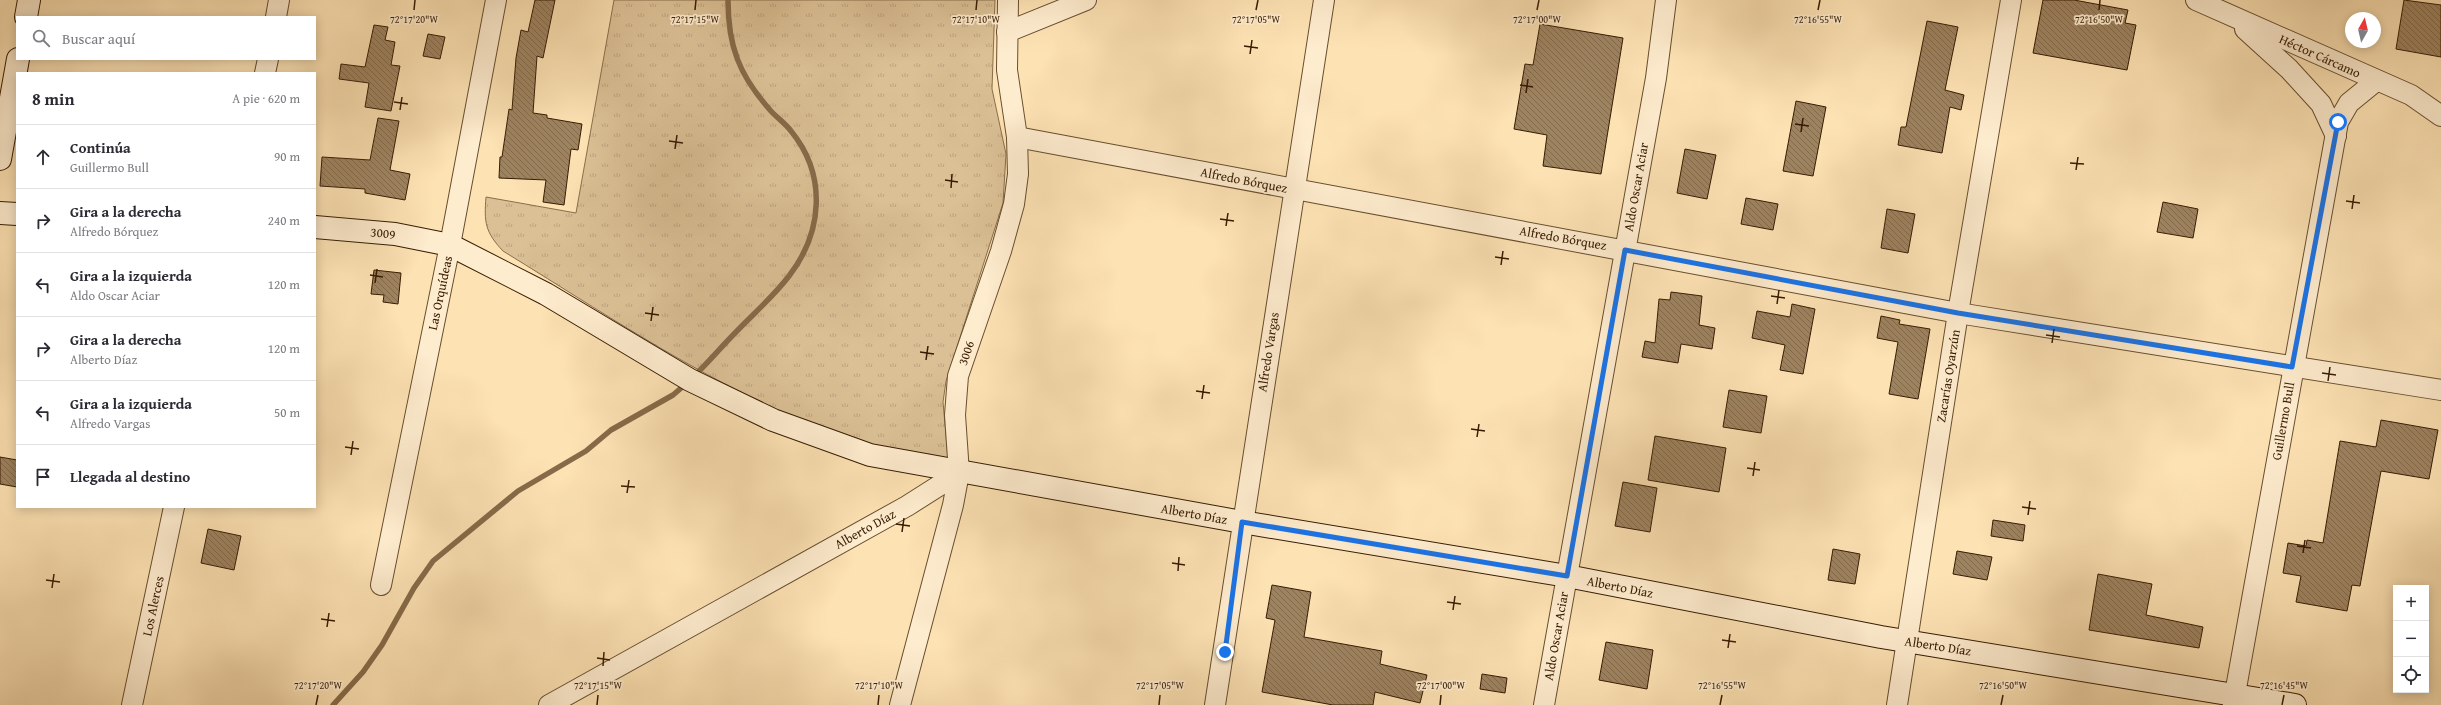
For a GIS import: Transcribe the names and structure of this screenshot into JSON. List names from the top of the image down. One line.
{"streets":{"street":["Héctor Cárcamo","Alfredo Bórquez","Aldo Oscar Aciar","3009","Las Orquídeas","Alfredo Vargas","3006","Zacarías Oyarzún","Guillermo Bull","Alberto Díaz","Los Alerces"]},"crossings":[["Héctor Cárcamo","Guillermo Bull"],["Alfredo Bórquez","Aldo Oscar Aciar"],["Alfredo Bórquez","Alfredo Vargas"],["Alfredo Bórquez","3006"],["Alfredo Bórquez","Zacarías Oyarzún"],["Alfredo Bórquez","Guillermo Bull"],["Aldo Oscar Aciar","Alberto Díaz"],["3009","Las Orquídeas"],["3009","3006"],["3009","Alberto Díaz"],["Alfredo Vargas","Alberto Díaz"],["3006","Alberto Díaz"],["Zacarías Oyarzún","Alberto Díaz"],["Guillermo Bull","Alberto Díaz"]],"north":"top","page":{"search":"Buscar aquí","heading":["8 min","A pie · 620 m"],"list":[["Continúa","Guillermo Bull","90 m"],["Gira a la derecha","Alfredo Bórquez","240 m"],["Gira a la izquierda","Aldo Oscar Aciar","120 m"],["Gira a la derecha","Alberto Díaz","120 m"],["Gira a la izquierda","Alfredo Vargas","50 m"],"Llegada al destino"],"map_buttons":["+","−"]},"coordinates":["72°17'20\"W","72°17'15\"W","72°17'10\"W","72°17'05\"W","72°17'00\"W","72°16'55\"W","72°16'50\"W","72°16'45\"W"]}
